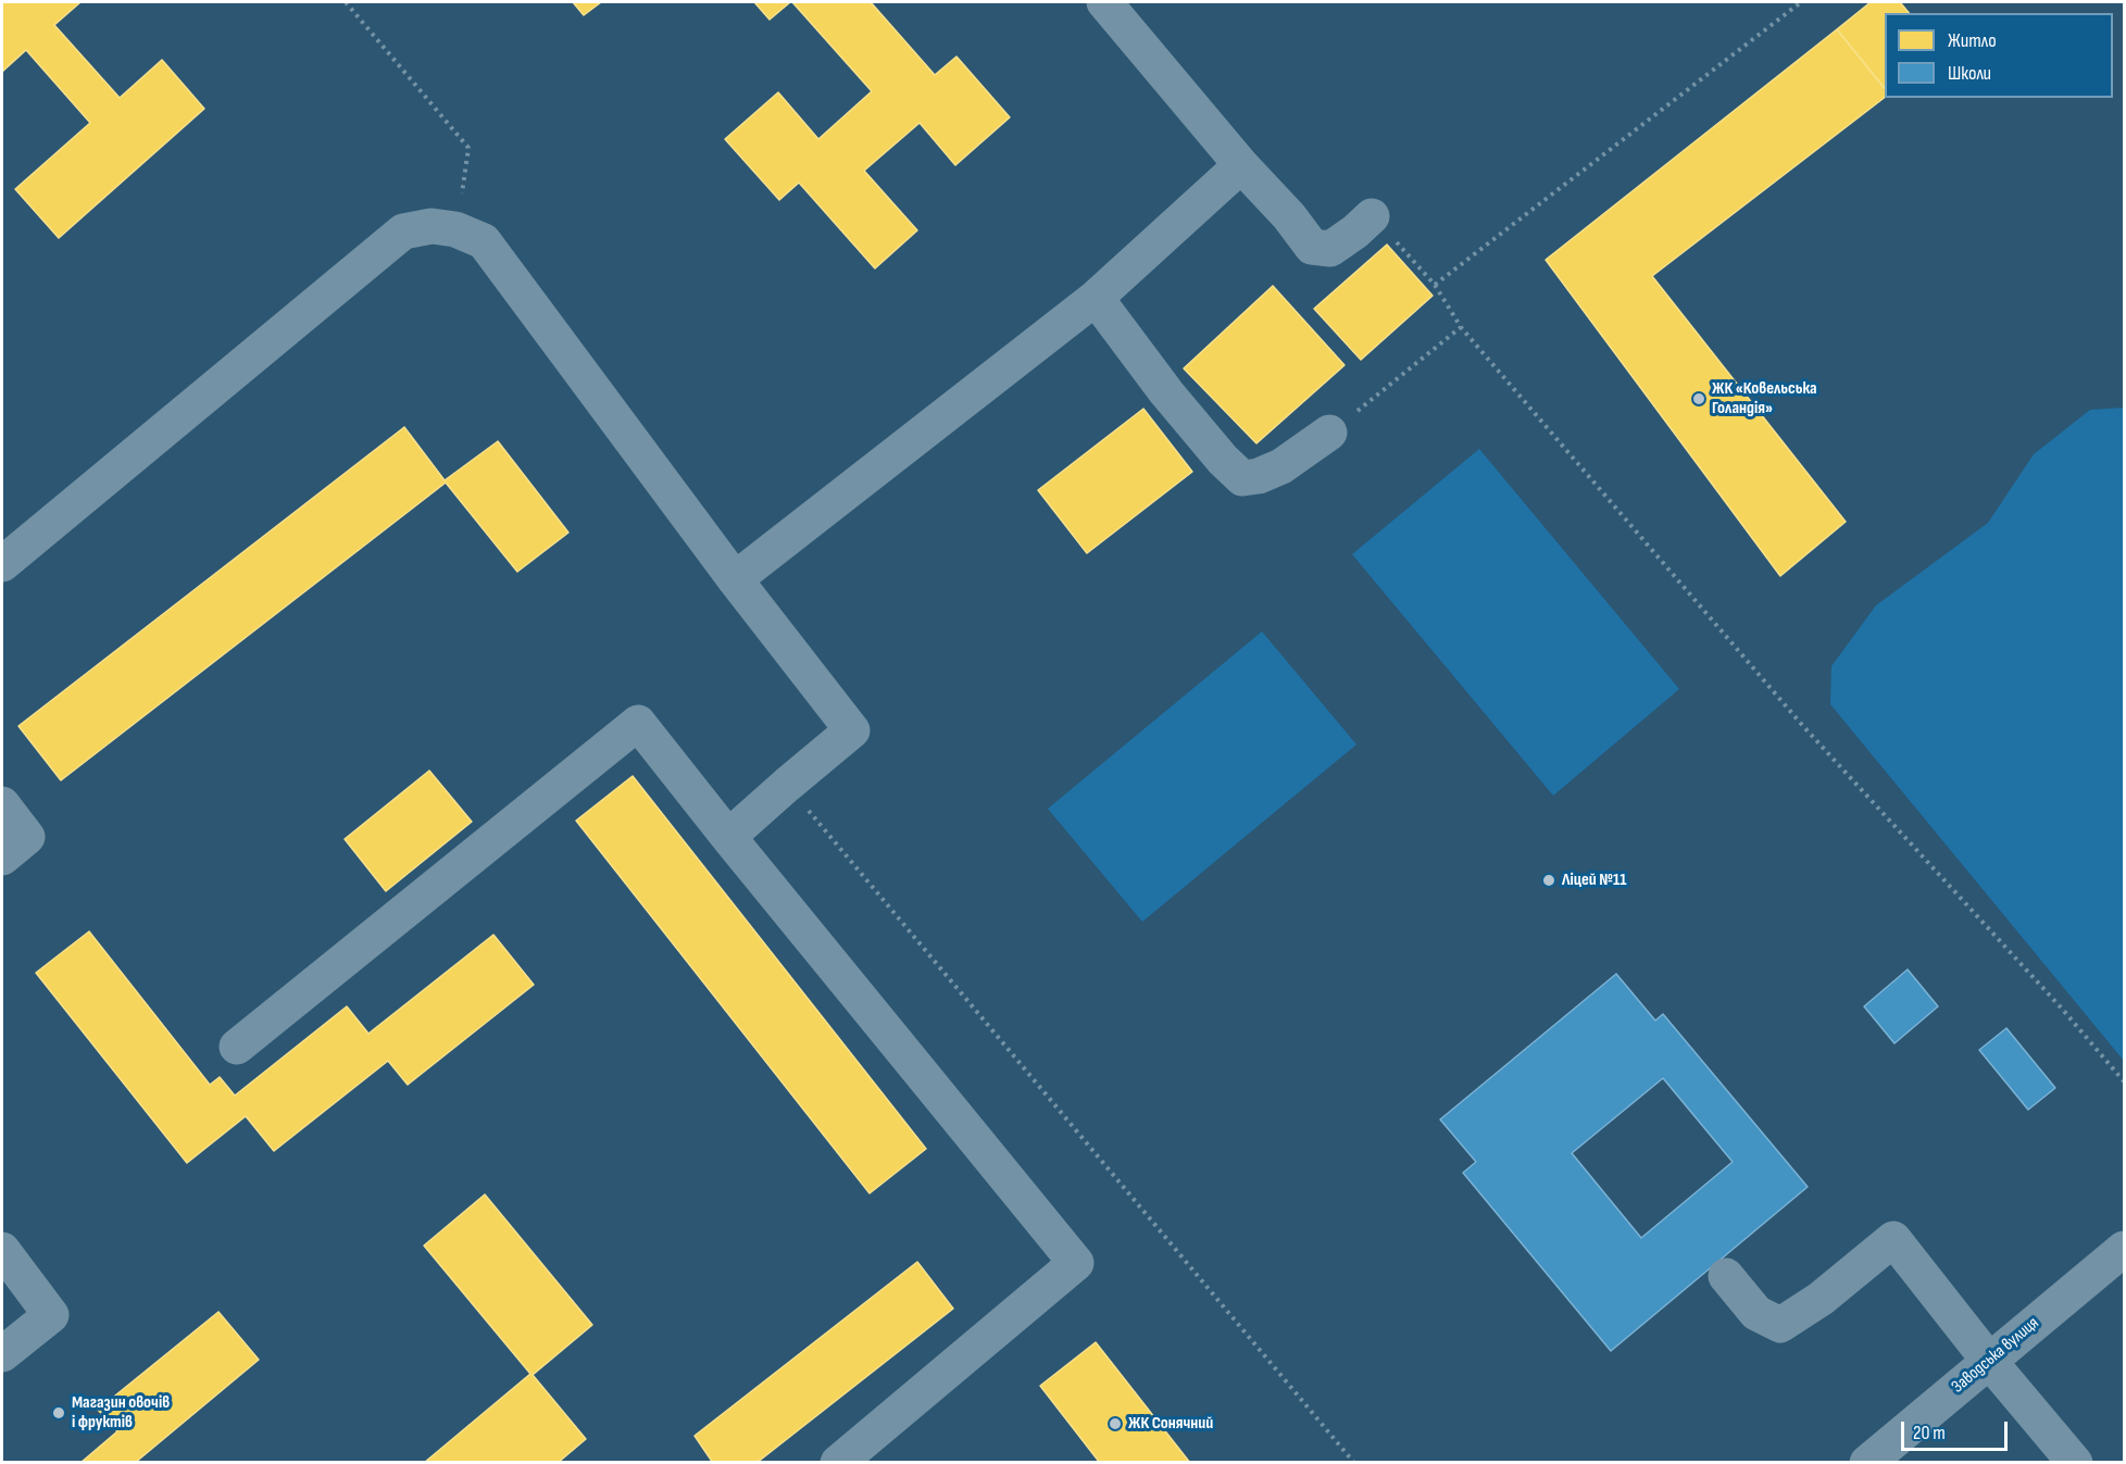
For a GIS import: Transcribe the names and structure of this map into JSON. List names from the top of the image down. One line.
{"streets":{"street":["Заводська вулиця"]},"places":["ЖК «Ковельська Голандія»","Ліцей №11","Магазин овочів і фруктів","ЖК Сонячний"],"legend":["Житло","Школи"],"scale_bar":"20 m"}
